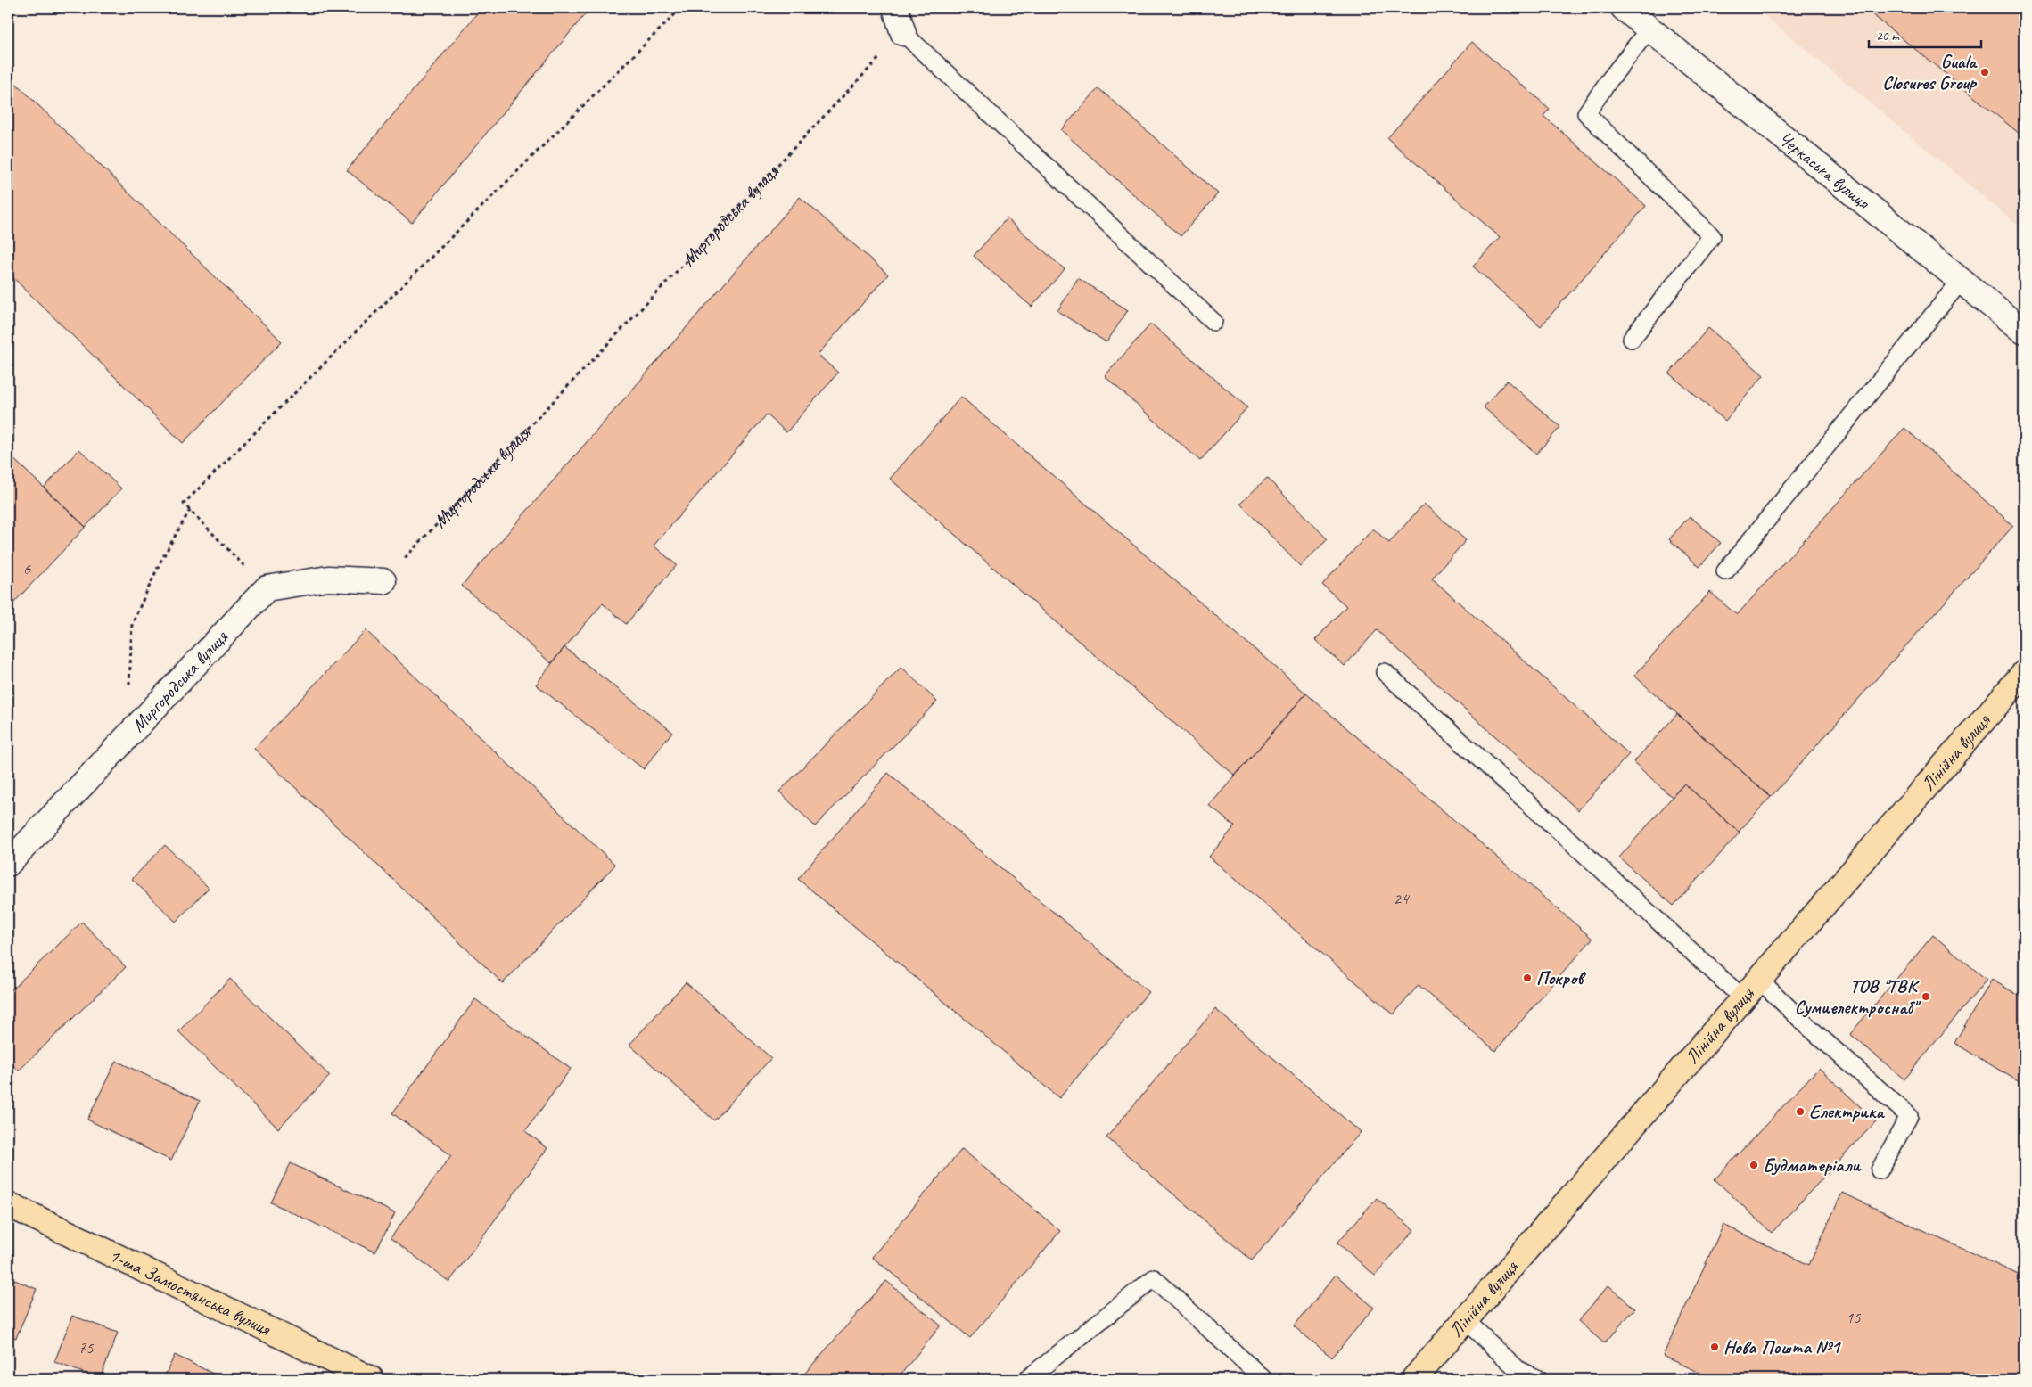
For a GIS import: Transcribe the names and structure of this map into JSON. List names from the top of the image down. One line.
{"streets":{"main road":["Лінійна вулиця","1-ша Замостянська вулиця"],"street":["Черкаська вулиця","Миргородська вулиця"]},"places":["Guala Closures Group","Покров","ТОВ \"ТВК Сумиелектроснаб\"","Електрика","Будматеріали","Нова Пошта №1"],"house_numbers":["6","24","15","75"],"scale_bar":"20 m"}
